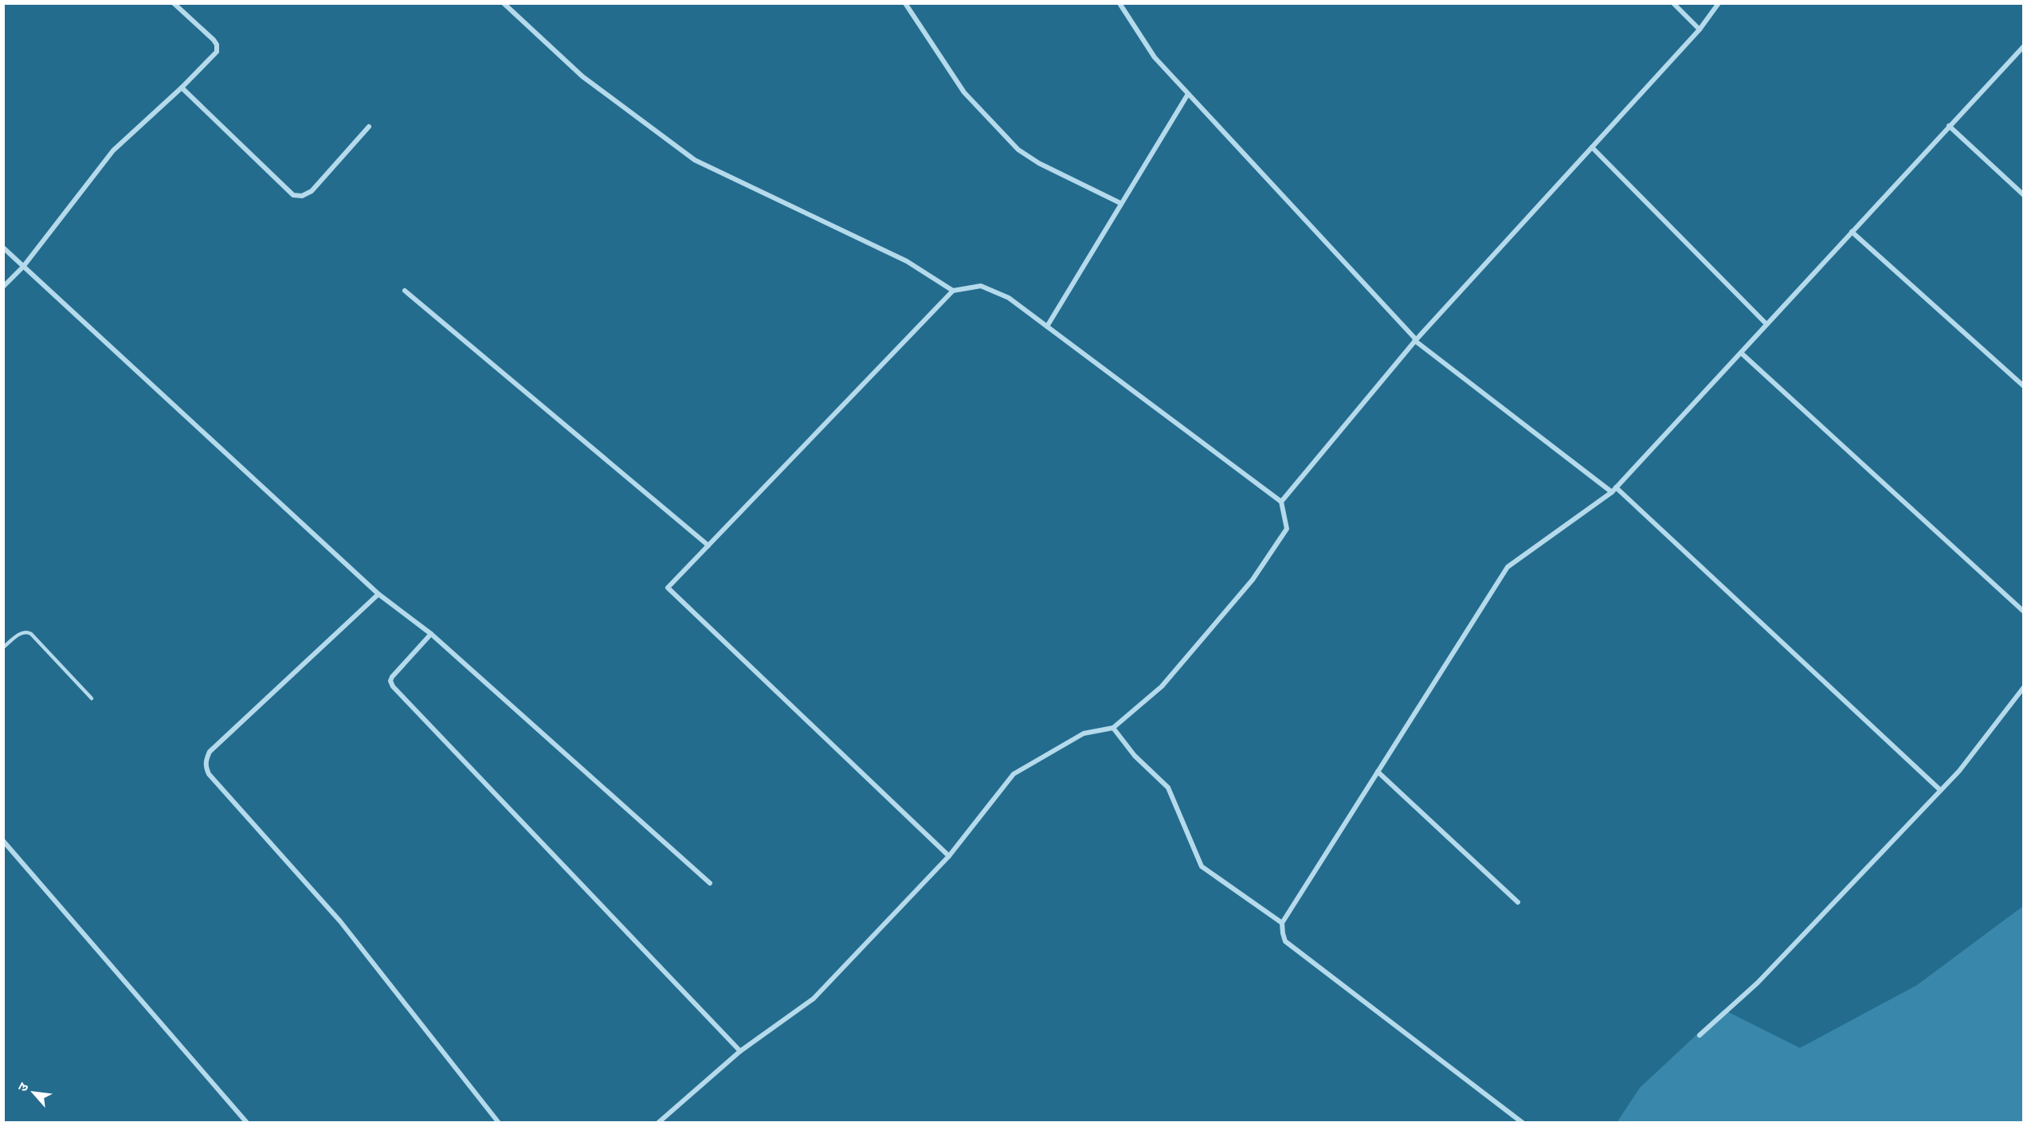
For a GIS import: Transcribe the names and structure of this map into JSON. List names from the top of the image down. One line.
{"north":"top left"}
